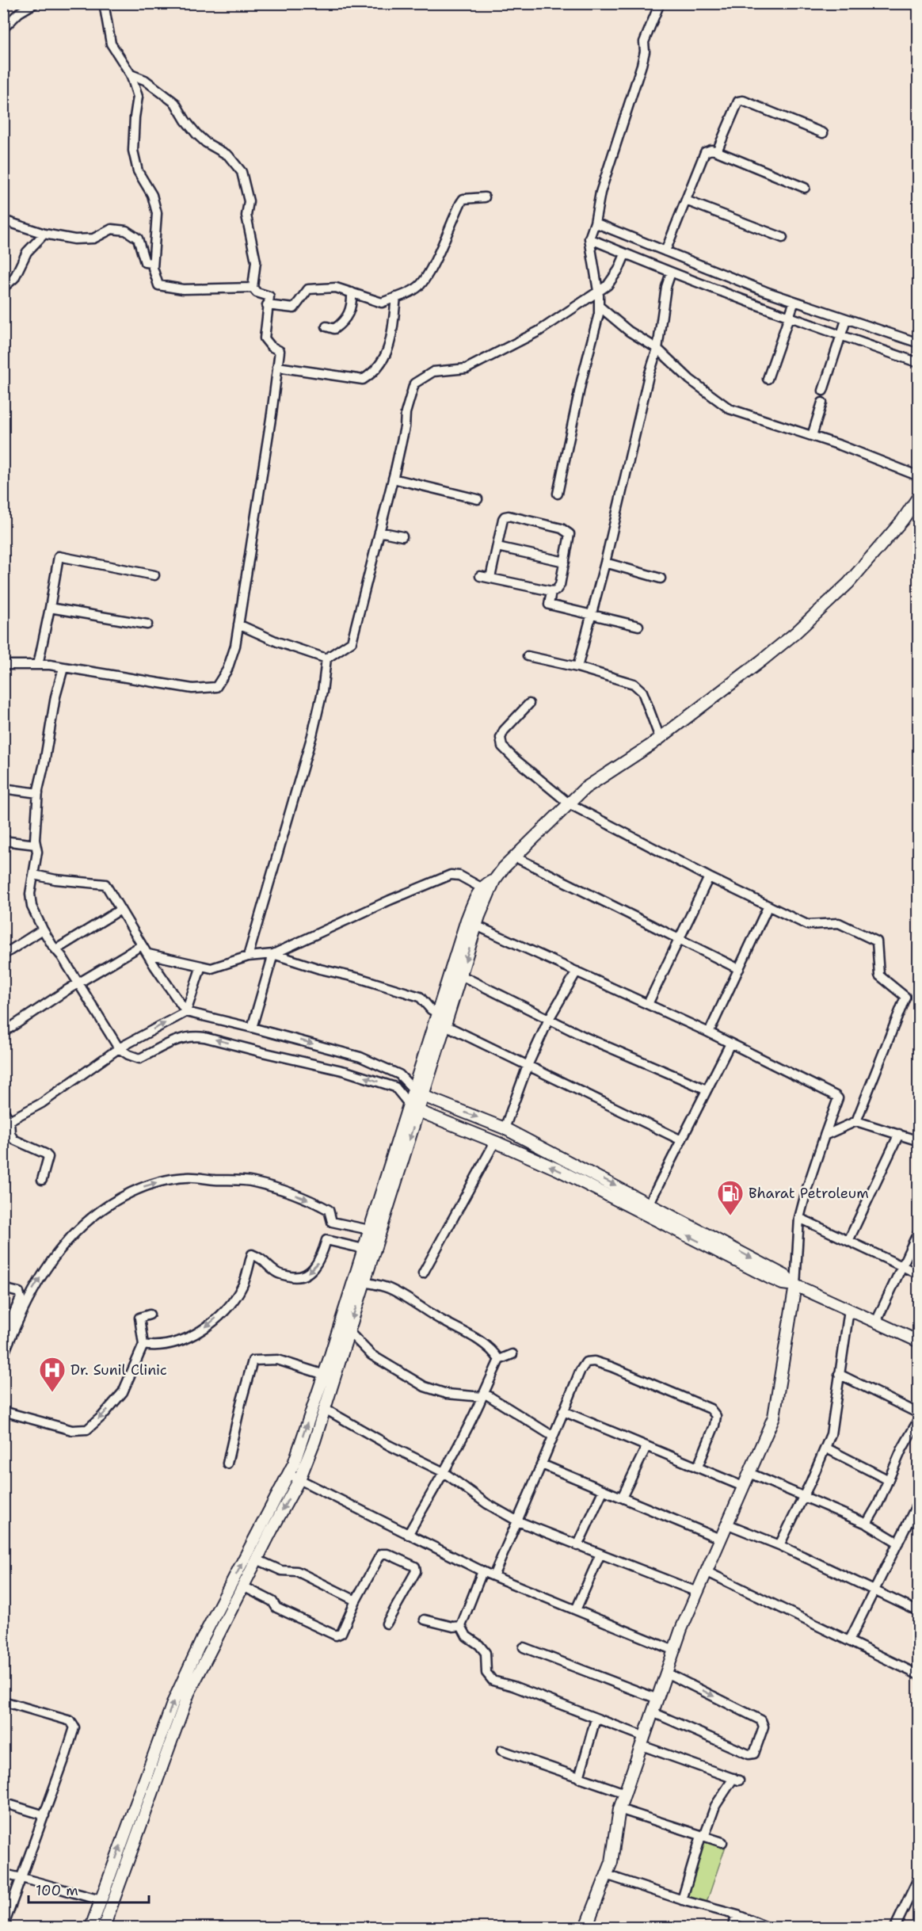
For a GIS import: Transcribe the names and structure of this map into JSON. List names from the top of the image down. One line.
{"places":{"fuel station":["Bharat Petroleum"],"hospital":["Dr. Sunil Clinic"]},"scale_bar":"100 m"}
